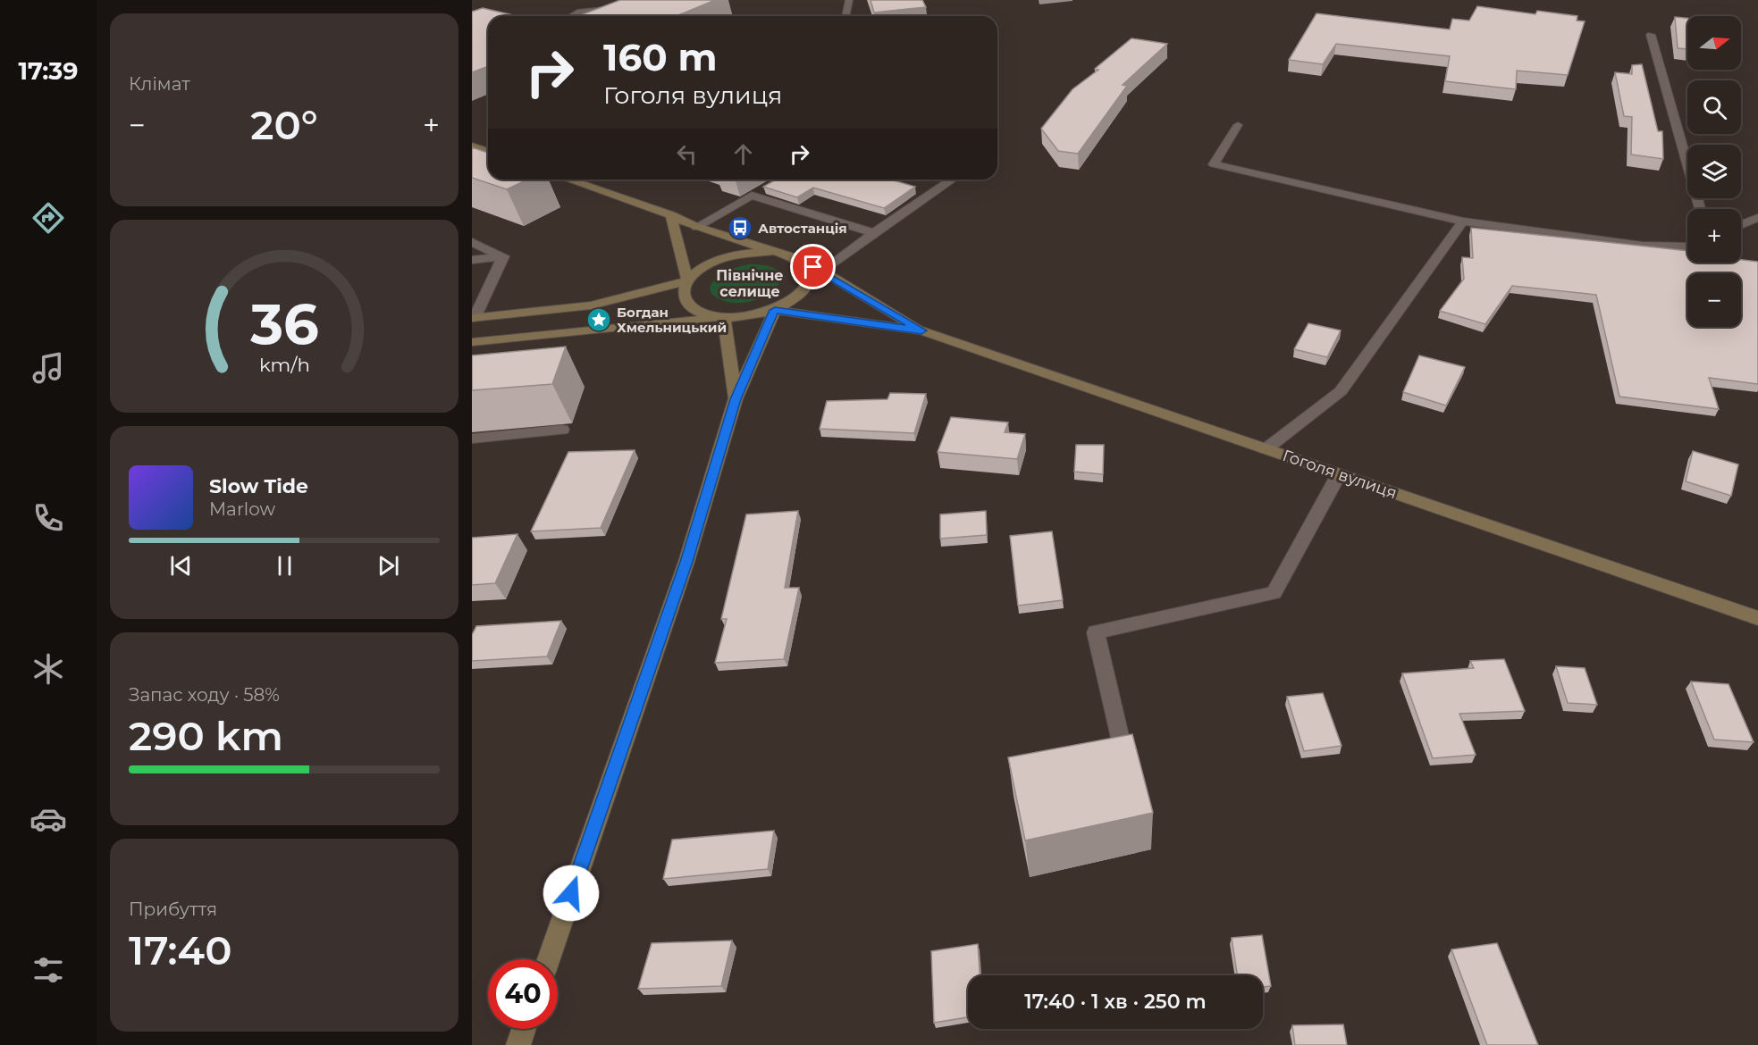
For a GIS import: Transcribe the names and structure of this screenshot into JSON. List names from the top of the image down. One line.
{"streets":{"main road":["Гоголя вулиця"]},"districts":["Північне селище"],"places":{"bus stop":["Автостанція"],"place":["Богдан Хмельницький"]},"north":"right","page":{"tabs":"17:39","tile":["Клімат",["Запас ходу · 58%","290 km"],["Прибуття","17:40"]],"map_buttons":["+","−"],"turn":["160 m","Гоголя вулиця"],"heat":["−","20°","+"],"song":["Slow Tide","Marlow"],"limit":"40","trip":"17:40 · 1 хв · 250 m","gauge":["36","km/h"]}}
